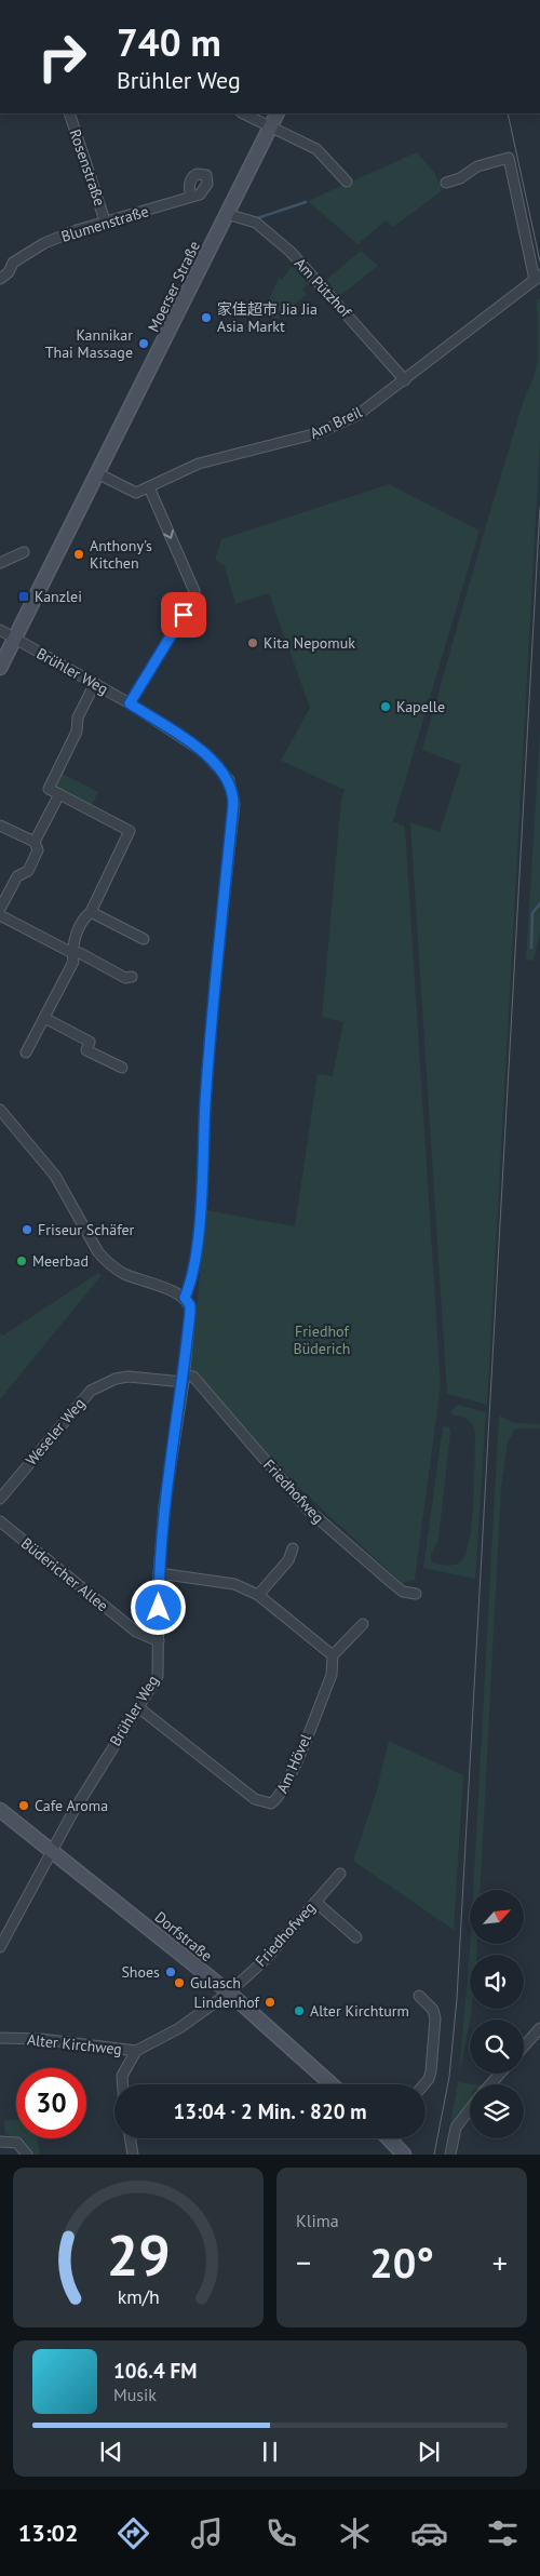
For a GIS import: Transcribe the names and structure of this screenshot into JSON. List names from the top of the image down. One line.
{"streets":{"main road":["Moerser Straße","Dorfstraße"],"street":["Rosenstraße","Blumenstraße","Am Pützhof","Am Breil","Brühler Weg","Weseler Weg","Friedhofweg","Büdericher Allee","Am Hövel","Alter Kirchweg"]},"crossings":[["Rosenstraße","Blumenstraße"],["Moerser Straße","Am Pützhof"],["Moerser Straße","Am Breil"],["Moerser Straße","Brühler Weg"],["Am Pützhof","Am Breil"],["Brühler Weg","Weseler Weg"],["Brühler Weg","Friedhofweg"],["Brühler Weg","Büdericher Allee"],["Brühler Weg","Am Hövel"],["Brühler Weg","Dorfstraße"],["Weseler Weg","Friedhofweg"],["Friedhofweg","Dorfstraße"],["Friedhofweg","Alter Kirchweg"],["Dorfstraße","Alter Kirchweg"]],"parks":["Friedhof Büderich"],"places":{"other":["家佳超市 Jia Jia Asia Markt","Kannikar Thai Massage","Anthony's Kitchen","Kita Nepomuk","Kapelle","Friseur Schäfer","Meerbad","Cafe Aroma","Shoes","Gulasch","Lindenhof","Alter Kirchturm"],"transit":["Kanzlei"]},"north":"top right","page":{"turn":["740 m","Brühler Weg"],"limit":"30","trip":"13:04 · 2 Min. · 820 m","tile":"Klima","heat":["−","20°","+"],"song":["106.4 FM","Musik"],"tabs":"13:02","gauge":["29","km/h"]}}
